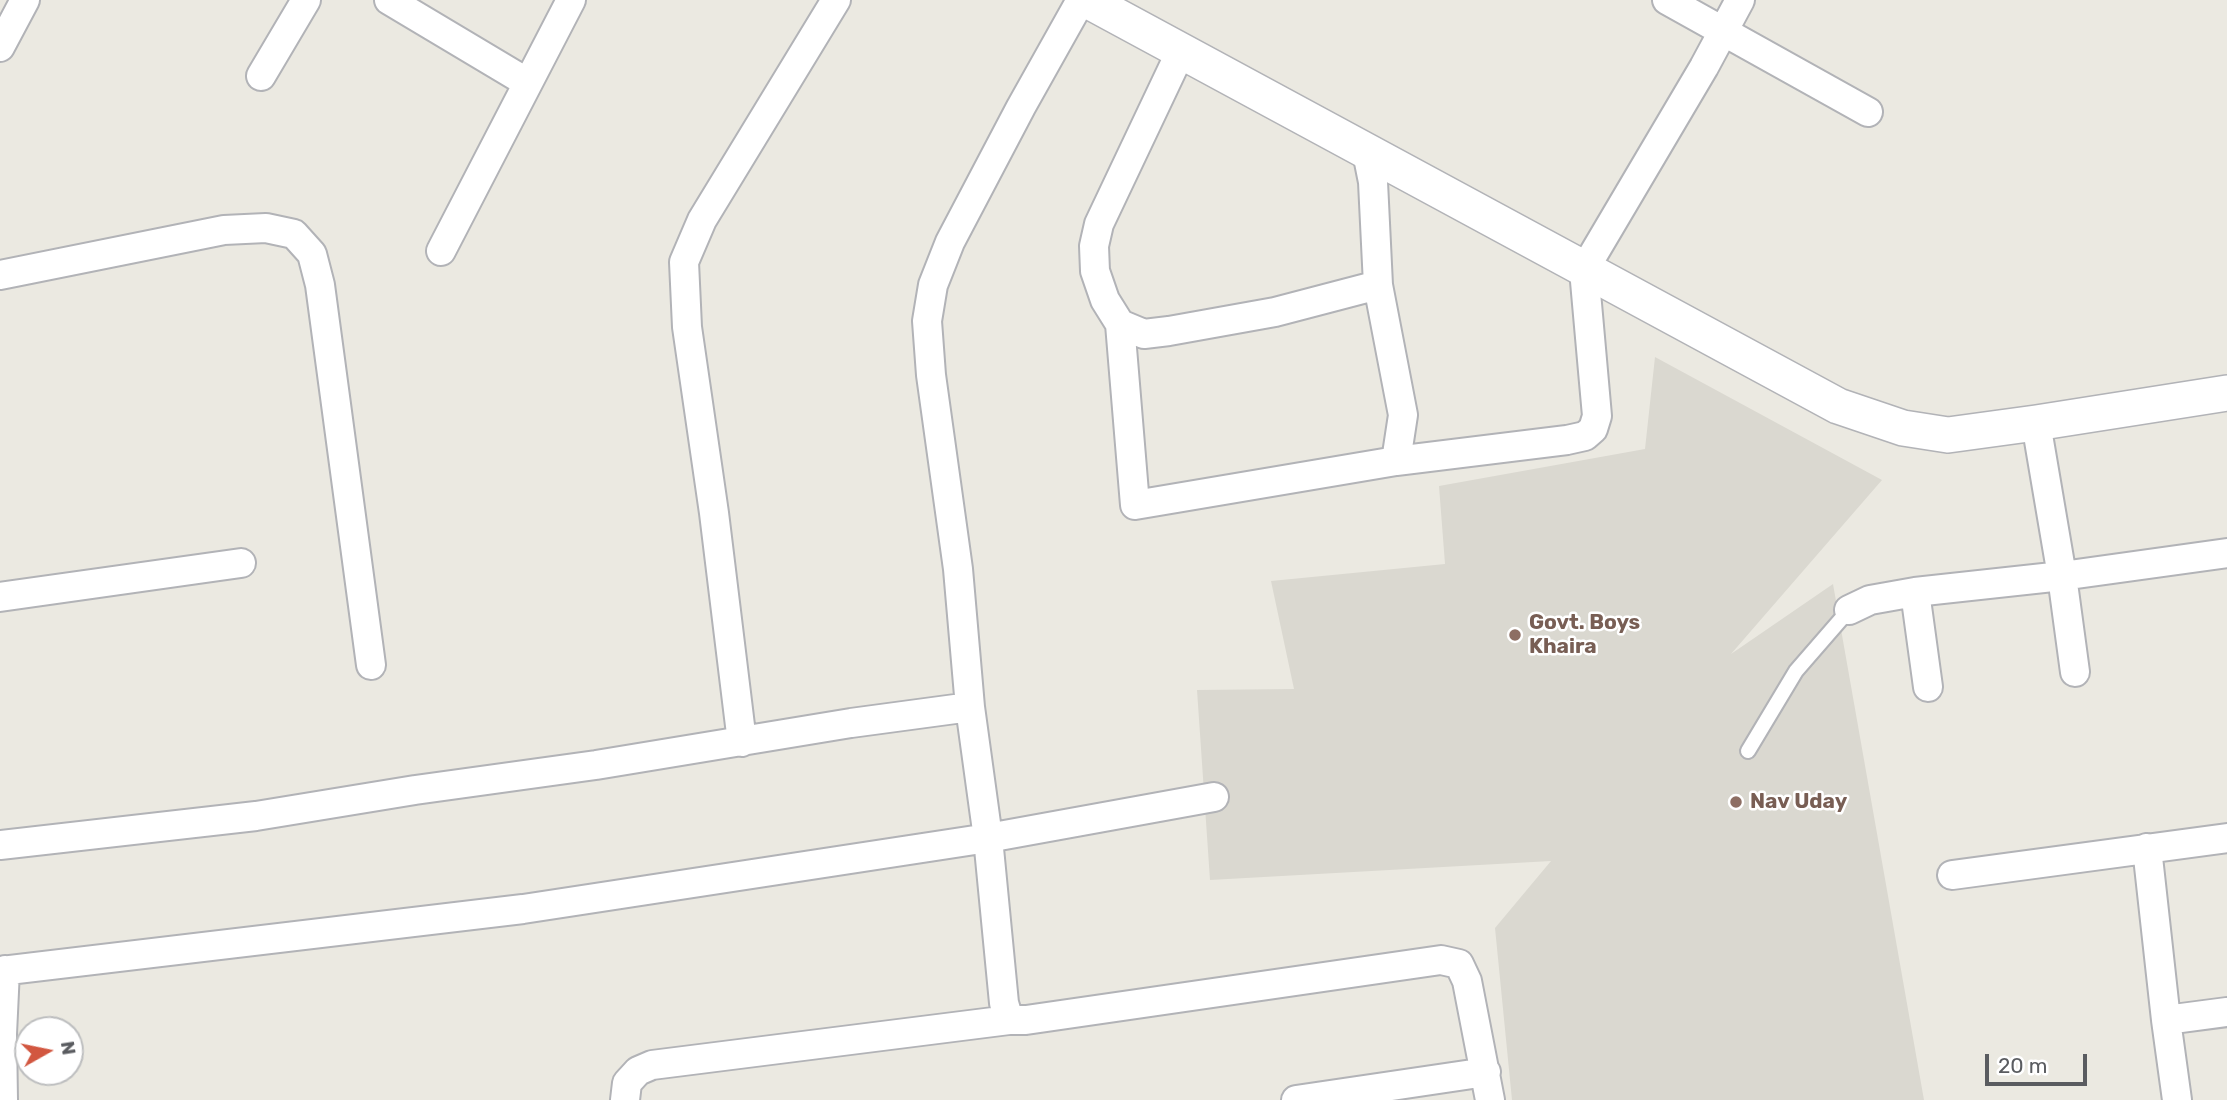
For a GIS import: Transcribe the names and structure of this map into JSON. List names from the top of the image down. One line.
{"places":["Govt. Boys Khaira","Nav Uday"],"scale_bar":"20 m","north":"right"}
